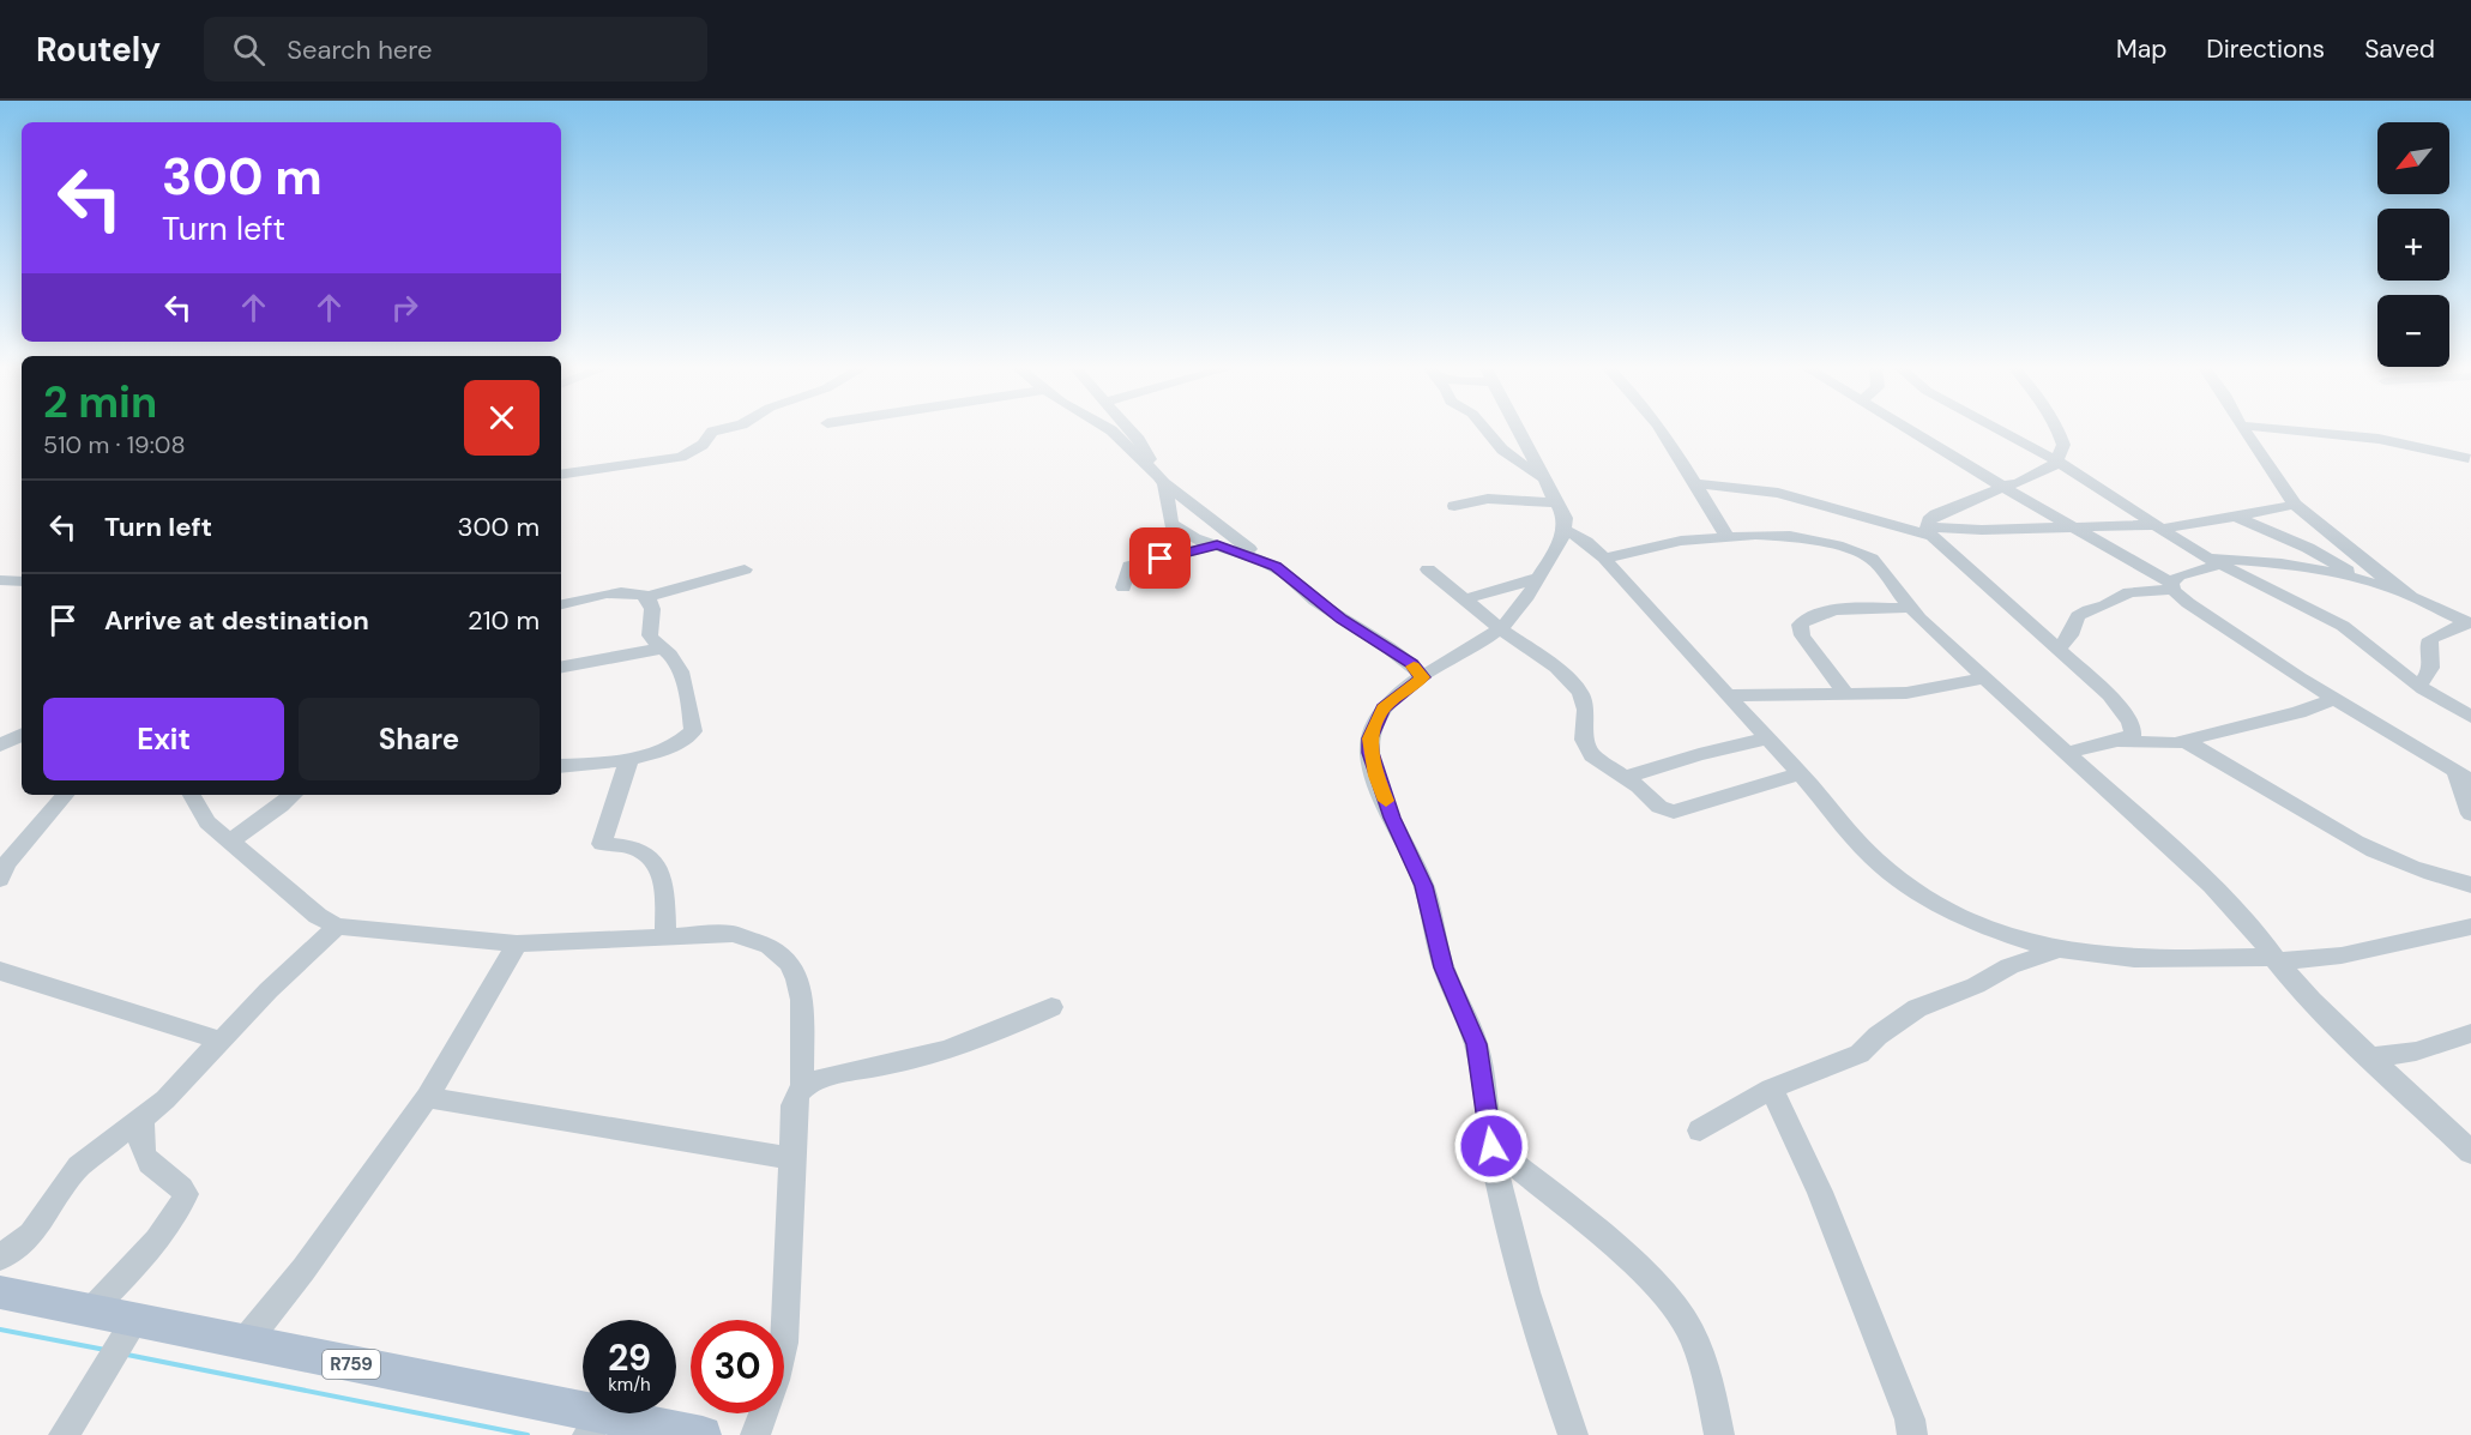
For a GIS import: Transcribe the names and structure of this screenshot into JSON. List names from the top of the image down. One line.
{"streets":{"main road":["R759"]},"north":"bottom left","page":{"header":"Routely","search":"Search here","nav":["Map","Directions","Saved"],"map_buttons":["+","−"],"turn":["300 m","Turn left"],"heading":["2 min","510 m · 19:08"],"list":[{"name":"Turn left","value":"300 m"},{"name":"Arrive at destination","value":"210 m"}],"buttons":["Exit","Share"],"speed":"29 km/h","limit":"30"}}
